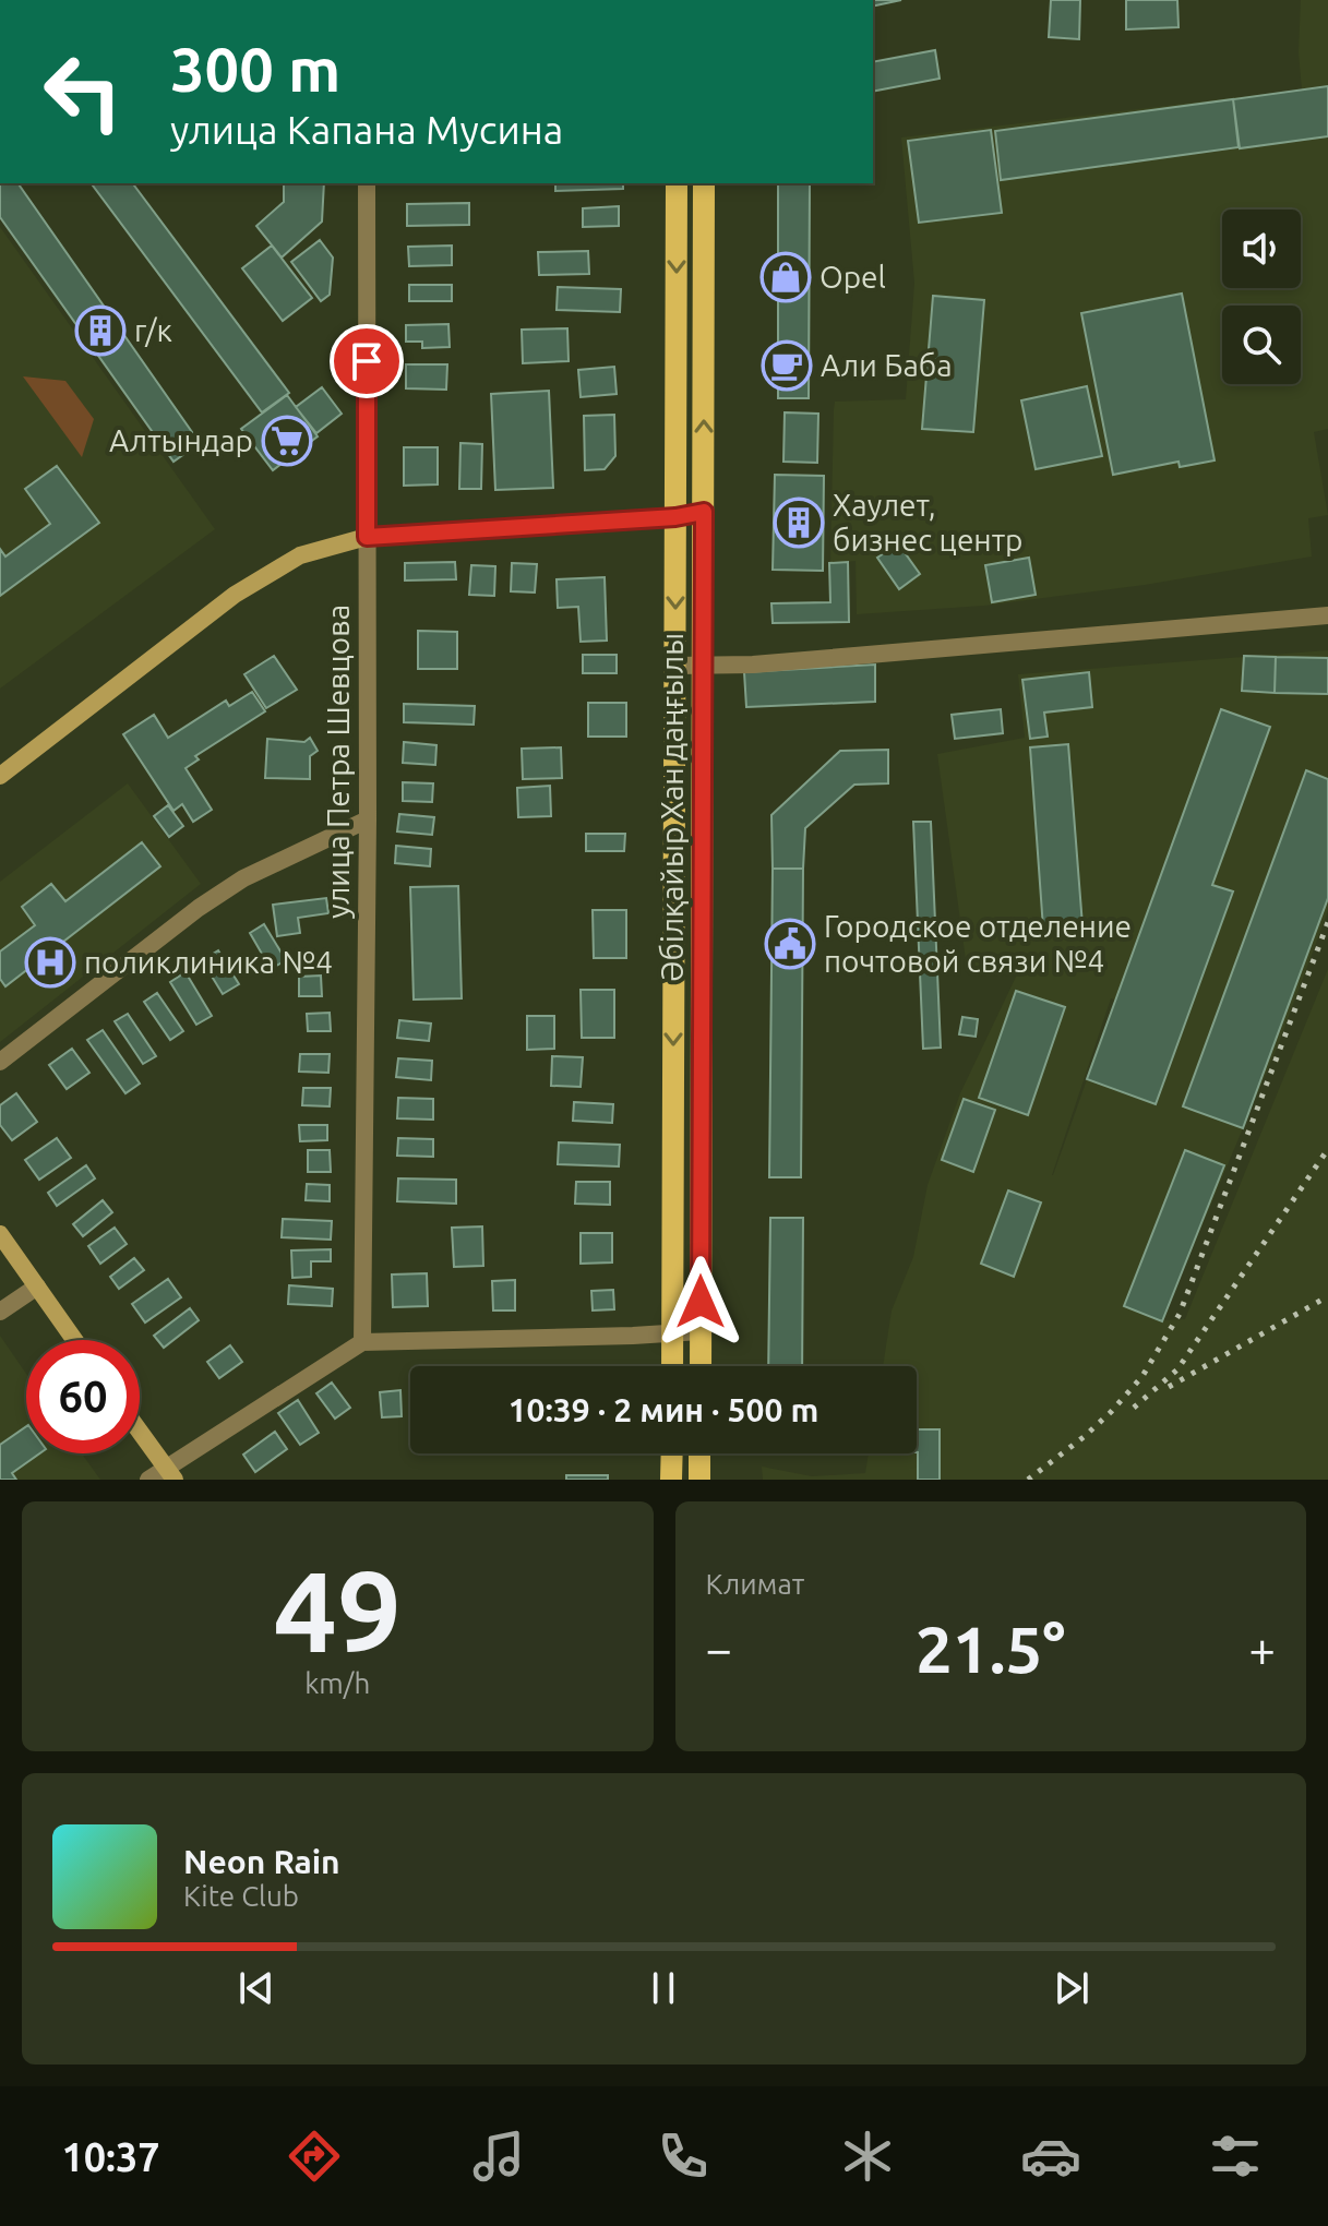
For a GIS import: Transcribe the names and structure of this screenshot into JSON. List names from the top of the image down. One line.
{"streets":{"main road":["Әбілқайыр Хан даңғылы"],"street":["улица Петра Шевцова"]},"places":{"shop":["Opel"],"building":["г/к","Хаулет, бизнес центр"],"cafe":["Али Баба"],"supermarket":["Алтындар"],"public building":["Городское отделение почтовой связи №4"],"hospital":["поликлиника №4"]},"page":{"turn":["300 m","улица Капана Мусина"],"limit":"60","trip":"10:39 · 2 мин · 500 m","tile":[["49","km/h"],"Климат"],"heat":["−","21.5°","+"],"song":["Neon Rain","Kite Club"],"tabs":"10:37"}}
